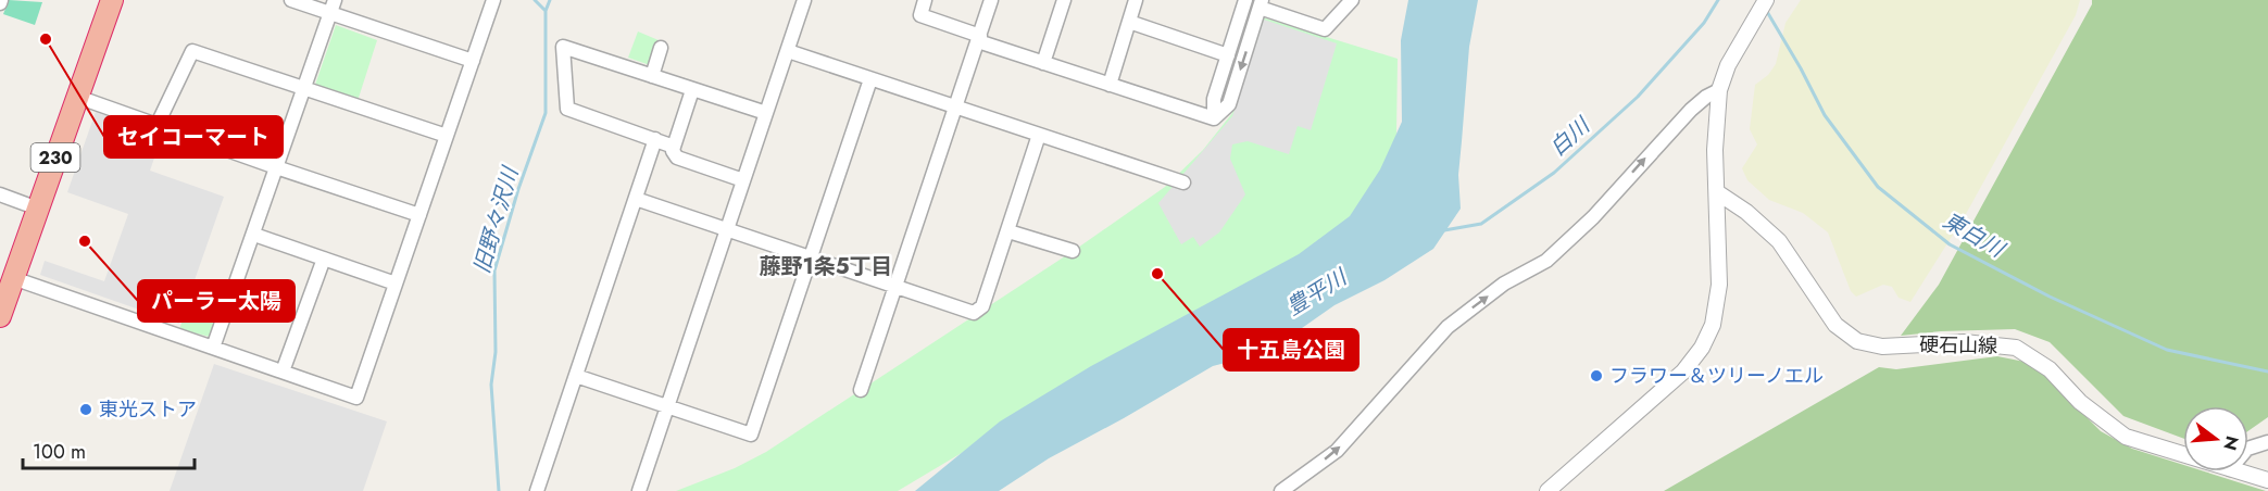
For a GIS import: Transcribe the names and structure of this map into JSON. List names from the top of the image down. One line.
{"streets":{"highway":["230"],"street":["硬石山線"]},"districts":["藤野1条5丁目"],"water":["白川","旧野々沢川","東白川","豊平川"],"places":["セイコーマート","パーラー太陽","十五島公園","フラワー＆ツリーノエル","東光ストア"],"scale_bar":"100 m","north":"right"}
